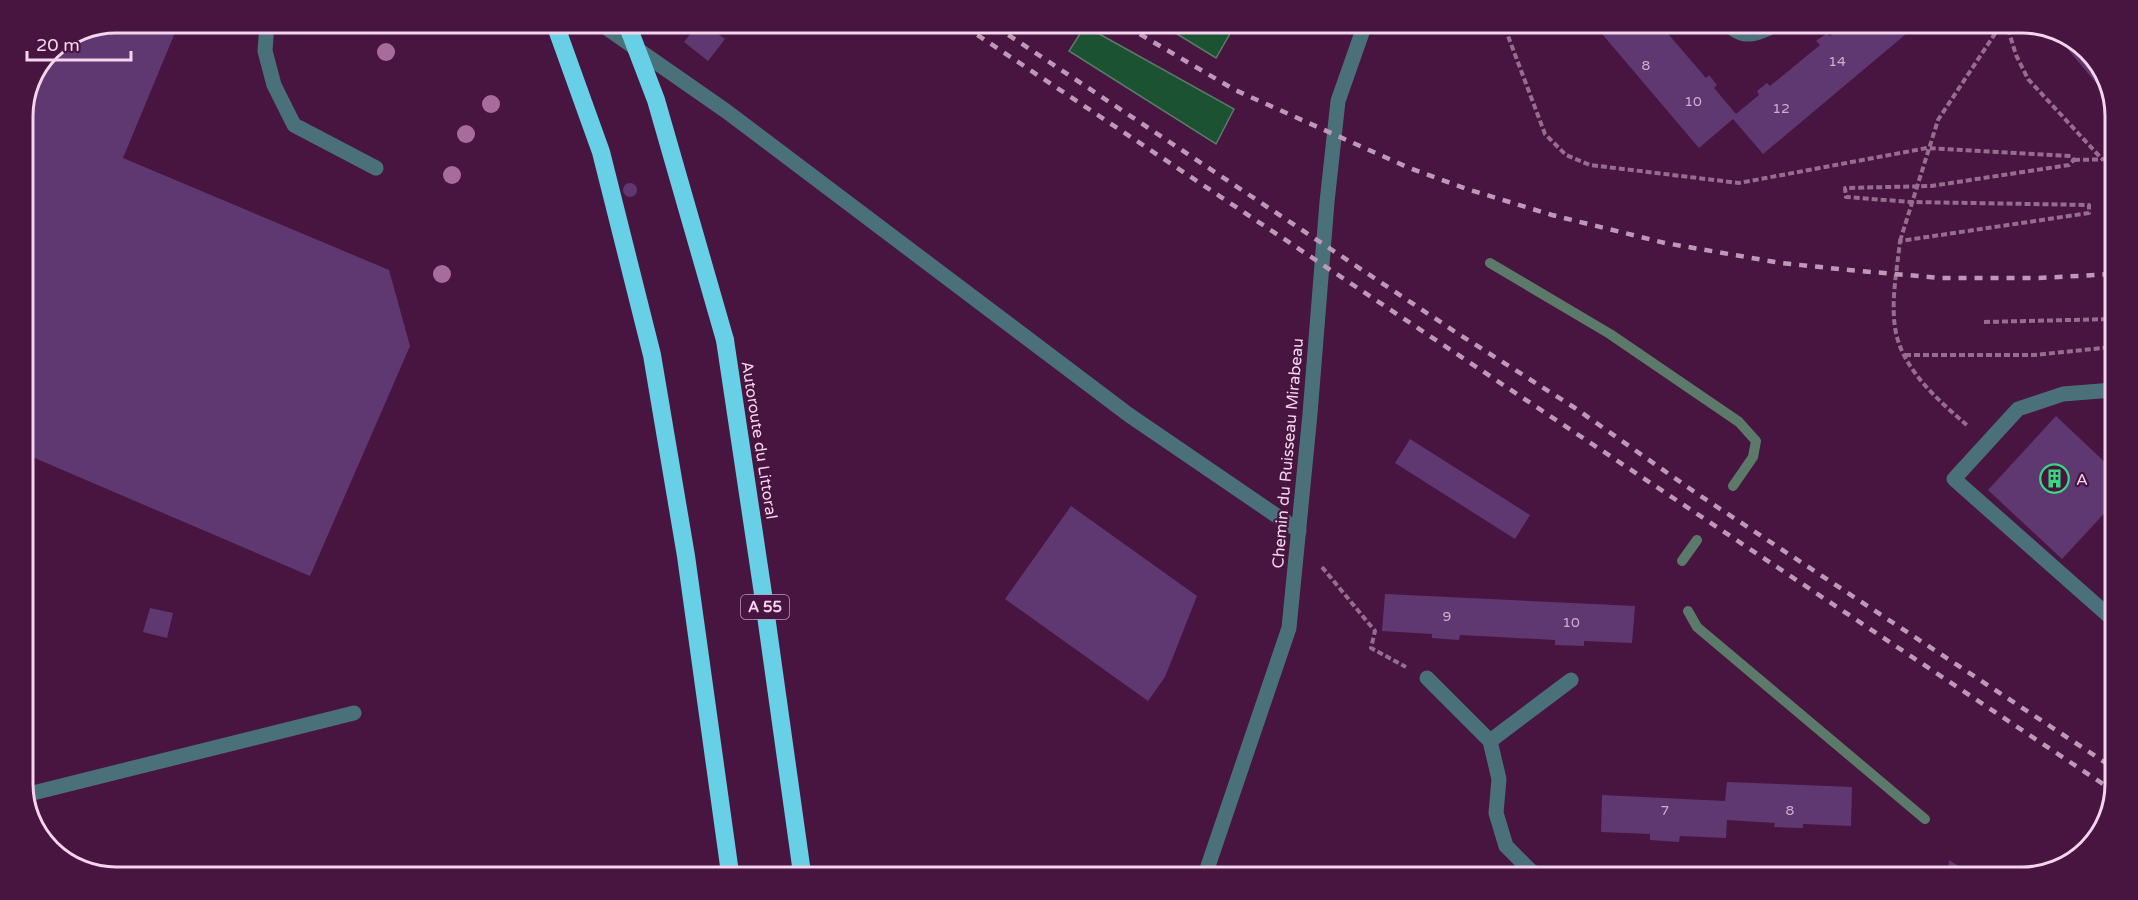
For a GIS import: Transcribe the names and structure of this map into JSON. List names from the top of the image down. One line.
{"streets":{"highway":["Autoroute du Littoral","A 55"],"street":["Chemin du Ruisseau Mirabeau"]},"places":{"building":["A"]},"house_numbers":["14","8","10","12","9","10","7","8"],"scale_bar":"20 m"}
